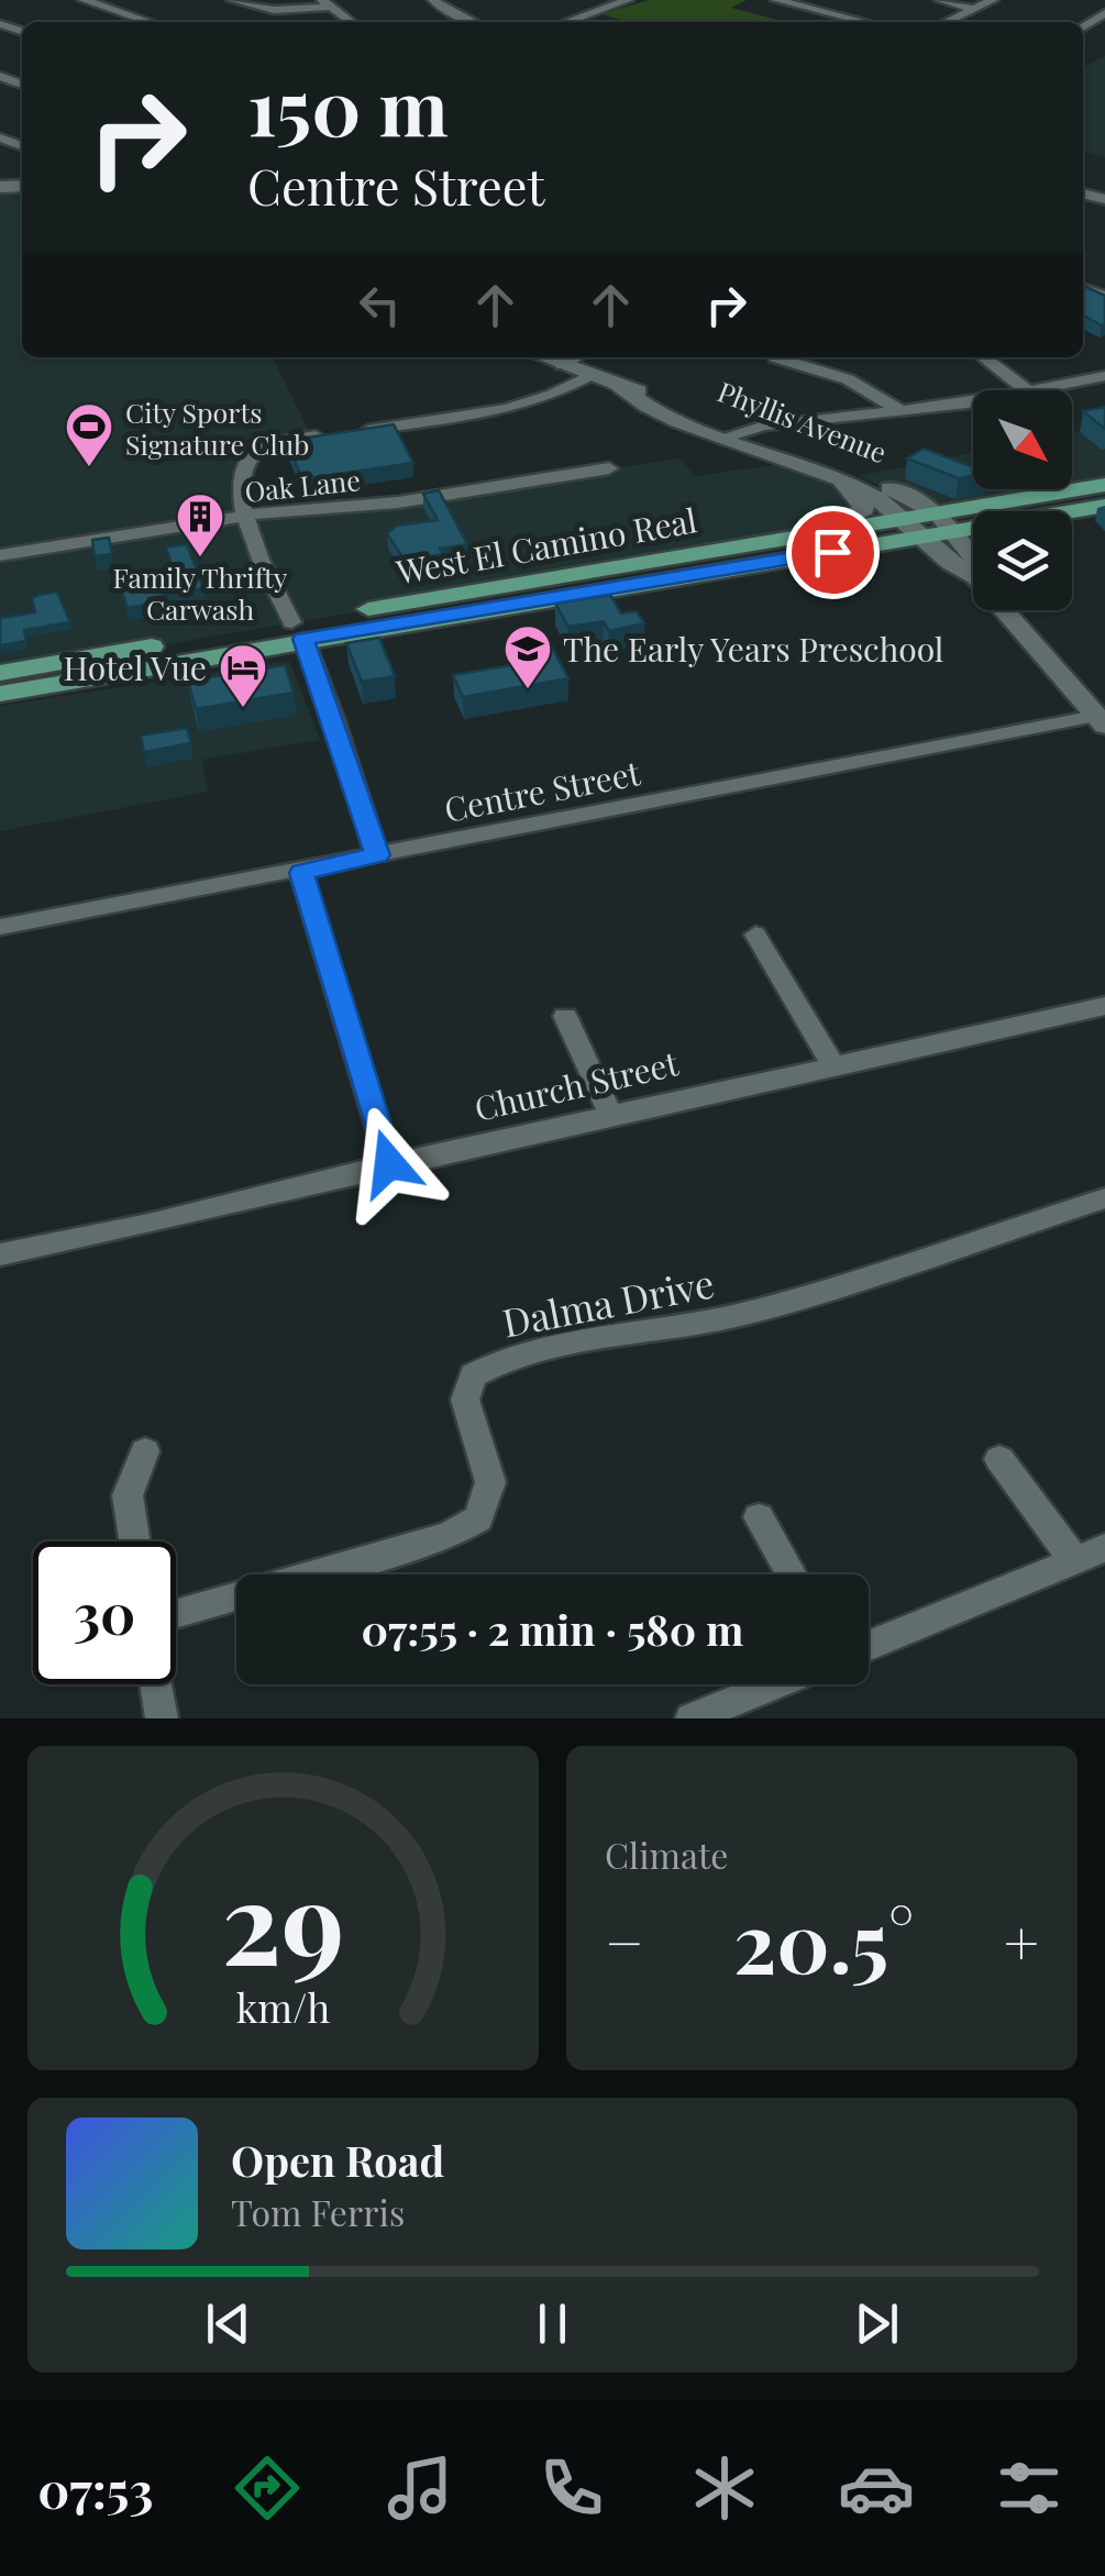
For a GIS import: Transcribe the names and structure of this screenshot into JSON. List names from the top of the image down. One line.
{"streets":{"main road":["West El Camino Real"],"street":["Phyllis Avenue","Oak Lane","Centre Street","Church Street","Dalma Drive"]},"crossings":[["Phyllis Avenue","West El Camino Real"]],"places":{"sports":["City Sports Signature Club"],"building":["Family Thrifty Carwash"],"school or university":["The Early Years Preschool"],"hotel":["Hotel Vue"]},"north":"bottom right","page":{"turn":["150 m","Centre Street"],"limit":"30","trip":"07:55 · 2 min · 580 m","tile":"Climate","heat":["−","20.5°","+"],"song":["Open Road","Tom Ferris"],"tabs":"07:53","gauge":["29","km/h"]}}
